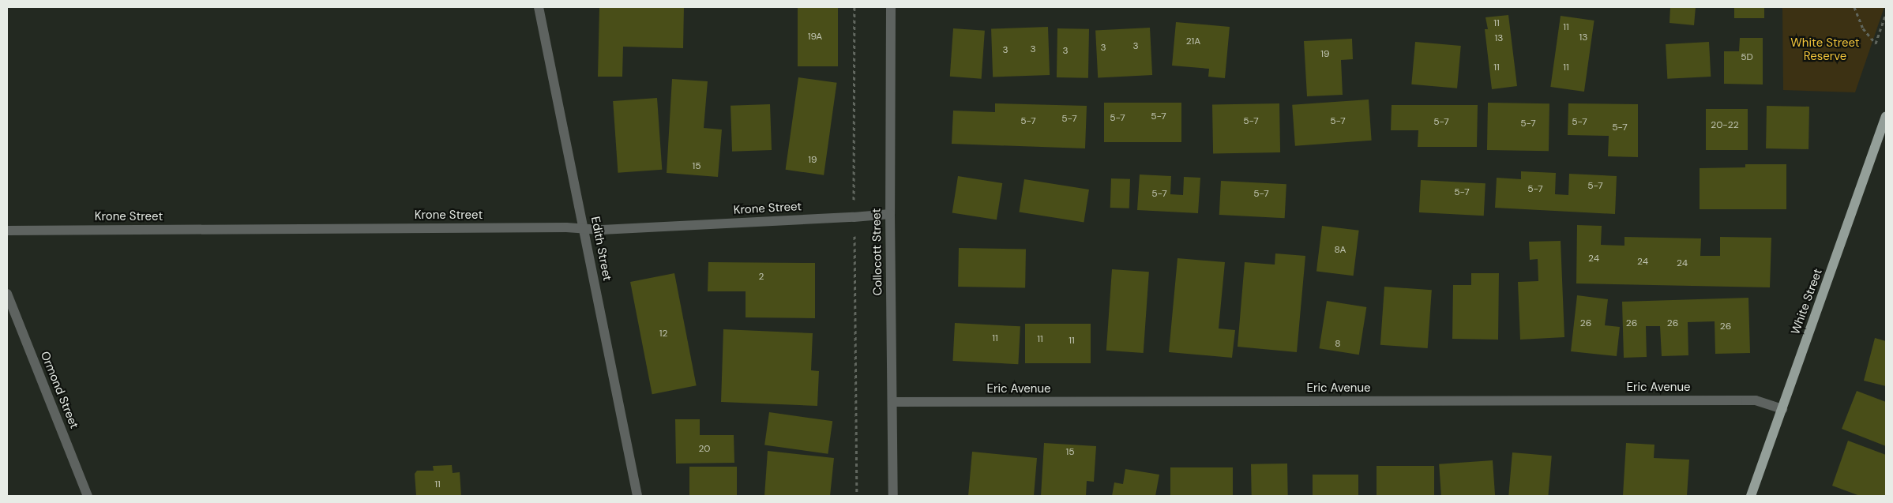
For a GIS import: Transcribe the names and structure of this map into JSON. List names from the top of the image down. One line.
{"streets":{"main road":["White Street"],"street":["Krone Street","Edith Street","Collocott Street","Eric Avenue","Ormond Street"]},"crossings":[["Krone Street","Edith Street"],["Krone Street","Collocott Street"],["Collocott Street","Eric Avenue"],["White Street","Eric Avenue"]],"parks":["White Street Reserve"],"house_numbers":["11","11","19A","13","13","21A","3","3","3","3","3","19","5D","11","11","5-7","5-7","5-7","5-7","5-7","5-7","5-7","5-7","5-7","20-22","5-7","19","15","5-7","5-7","5-7","5-7","5-7","8A","24","24","24","2","26","26","26","26","12","11","11","11","8","20","15","11"]}
